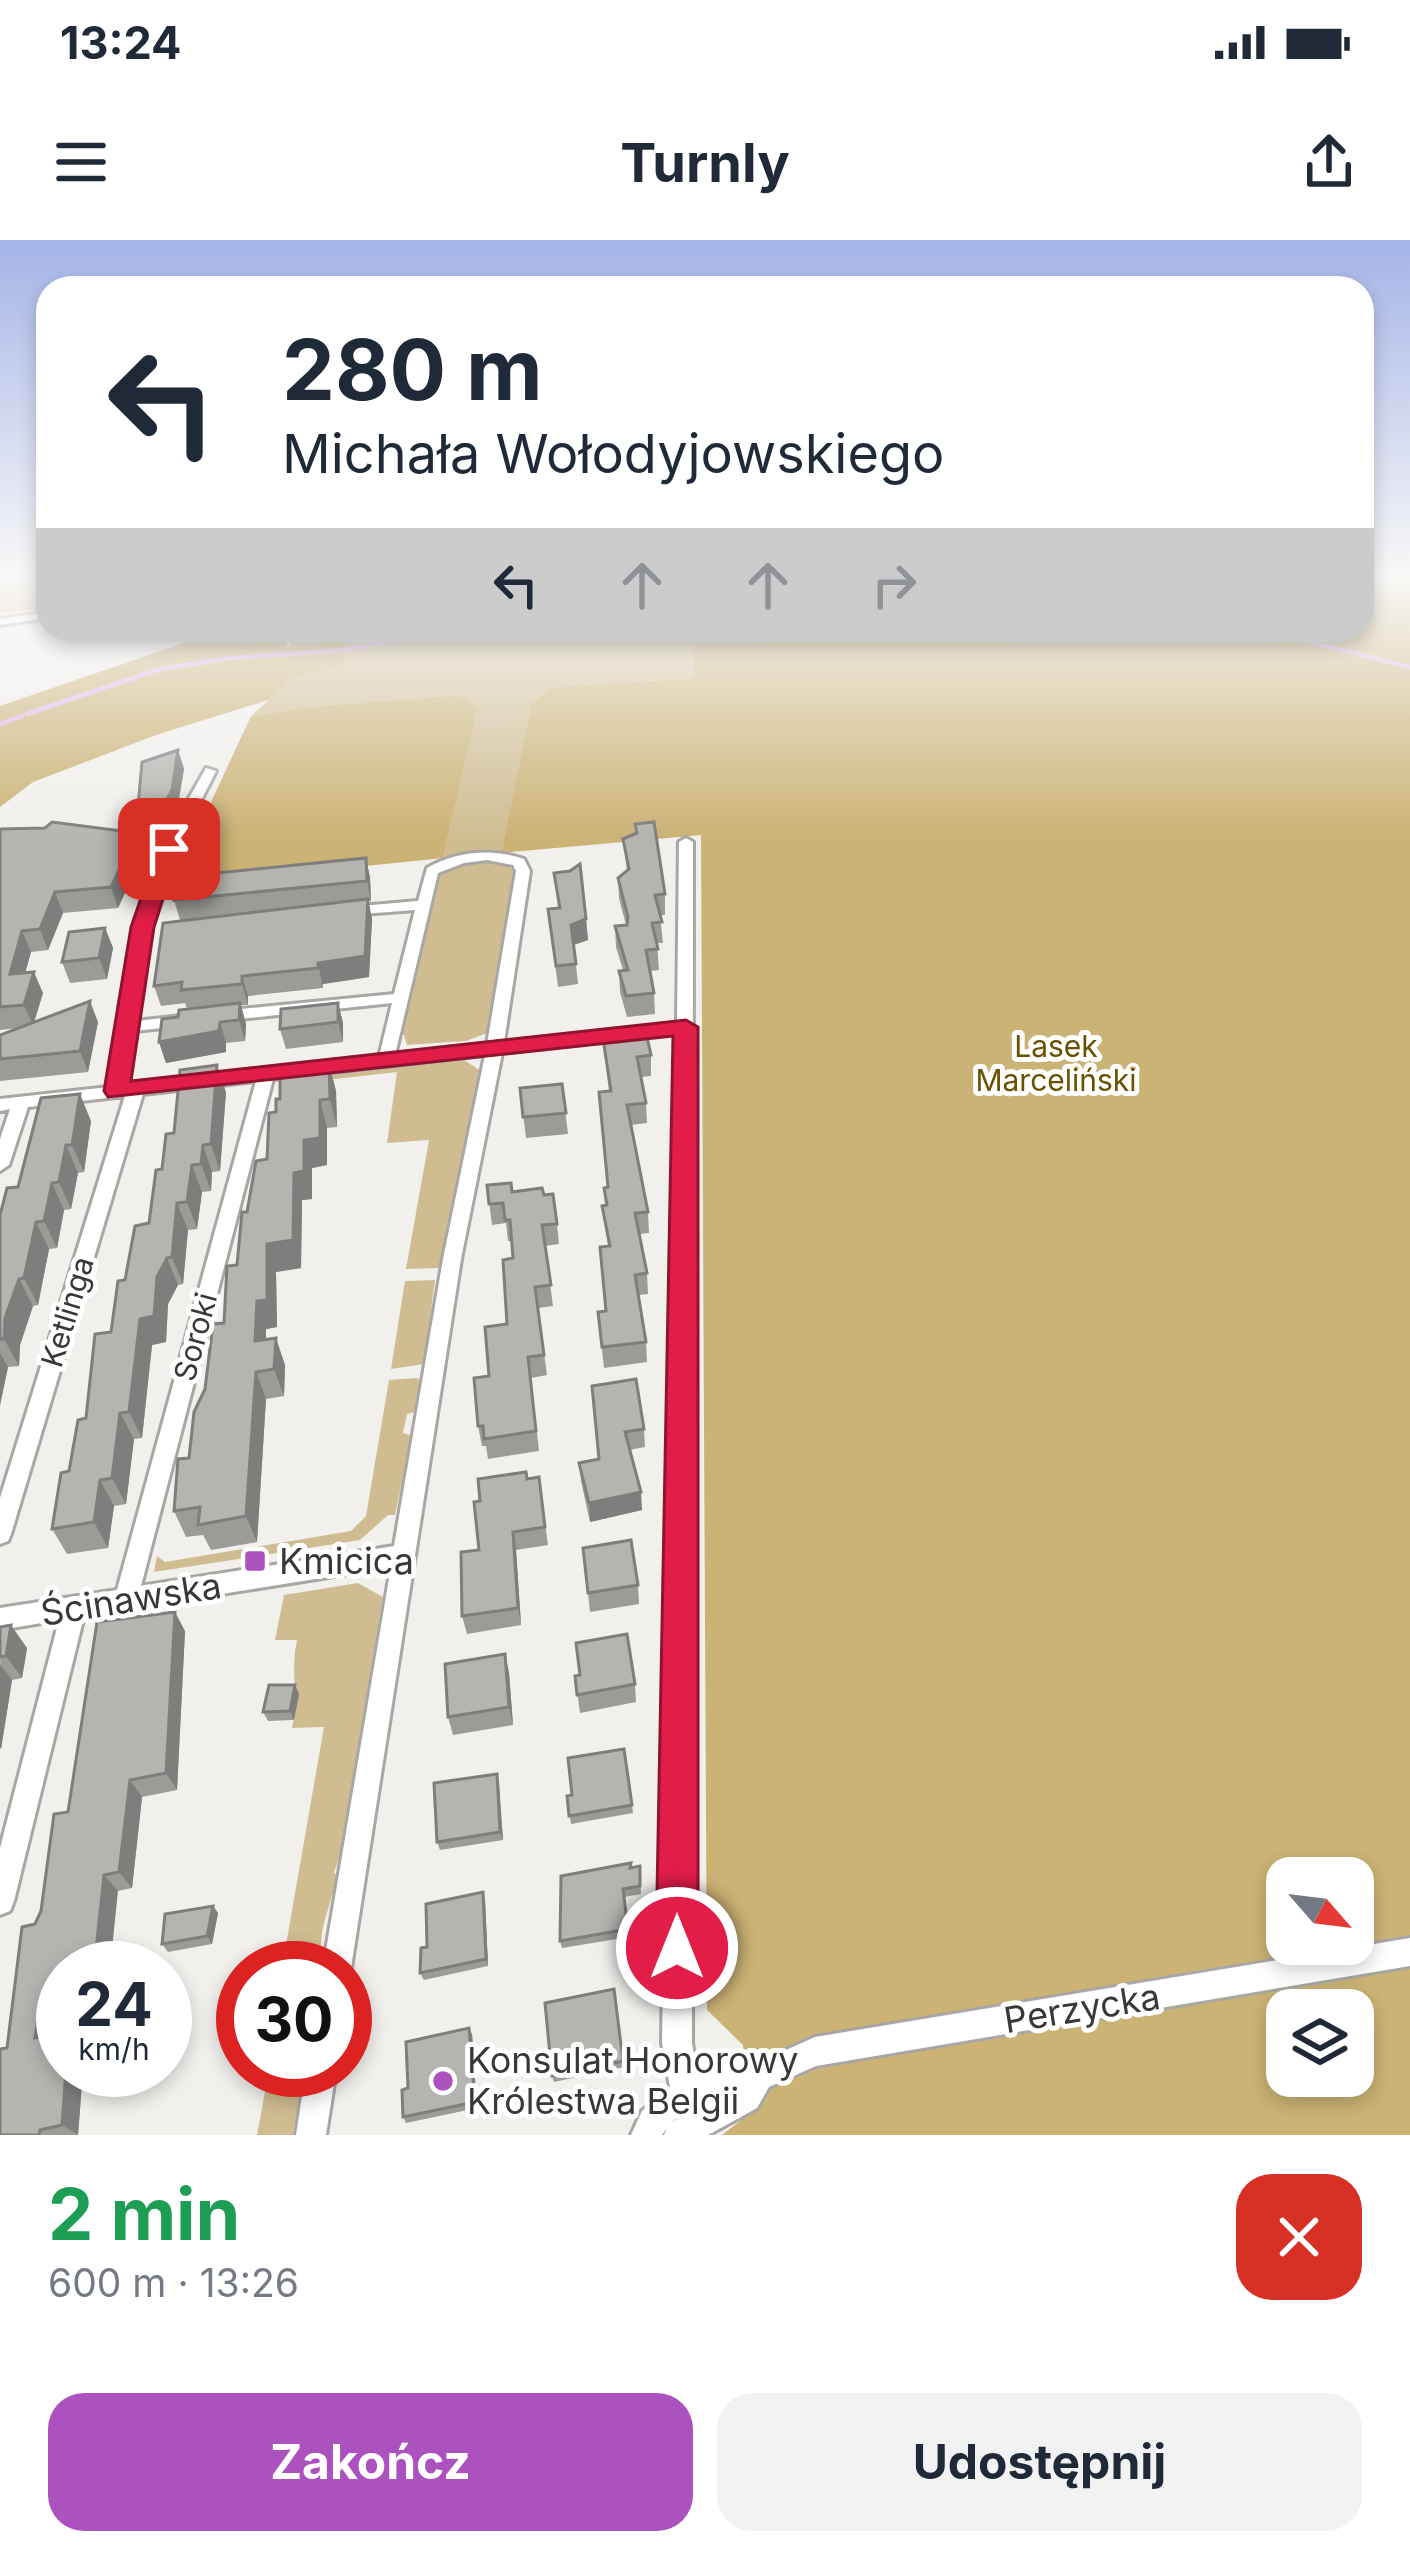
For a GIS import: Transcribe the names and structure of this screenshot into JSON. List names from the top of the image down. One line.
{"streets":{"street":["Ketlinga","Soroki","Ścinawska","Perzycka"]},"crossings":[["Soroki","Ścinawska"]],"parks":["Lasek Marceliński"],"places":{"transit":["Kmicica"],"other":["Konsulat Honorowy Królestwa Belgii"]},"north":"bottom right","page":{"status":"13:24","header":"Turnly","turn":["280 m","Michała Wołodyjowskiego"],"speed":"24 km/h","limit":"30","heading":["2 min","600 m · 13:26"],"buttons":["Zakończ","Udostępnij"]}}
